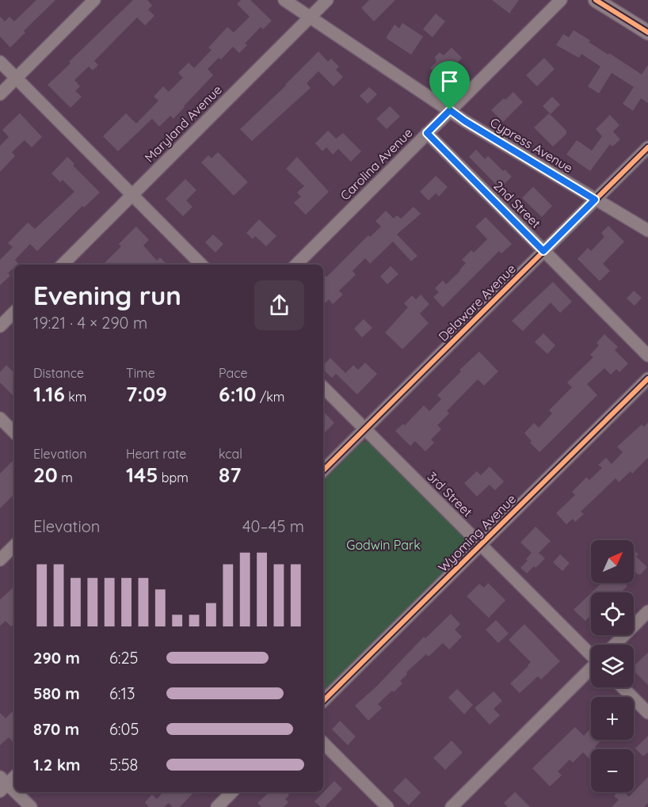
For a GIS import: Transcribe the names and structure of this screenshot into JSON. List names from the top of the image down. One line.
{"streets":{"street":["Maryland Avenue","Cypress Avenue","Carolina Avenue","2nd Street","Delaware Avenue","3rd Street","Wyoming Avenue"]},"crossings":[["Maryland Avenue","Cypress Avenue"],["Cypress Avenue","Carolina Avenue"],["Cypress Avenue","Delaware Avenue"],["Carolina Avenue","2nd Street"],["2nd Street","Delaware Avenue"],["Delaware Avenue","3rd Street"],["3rd Street","Wyoming Avenue"]],"parks":["Godwin Park"],"north":"top right","page":{"heading":["Evening run","19:21 · 4 × 290 m"],"stats":[["Distance","1.16 km"],["Time","7:09"],["Pace","6:10 /km"],["Elevation","20 m"],["Heart rate","145 bpm"],["kcal","87"]],"chart":["Elevation","40–45 m"],"map_buttons":["+","−"],"list":[{"name":"290 m","note":"6:25"},{"name":"580 m","note":"6:13"},{"name":"870 m","note":"6:05"},{"name":"1.2 km","note":"5:58"}]}}
